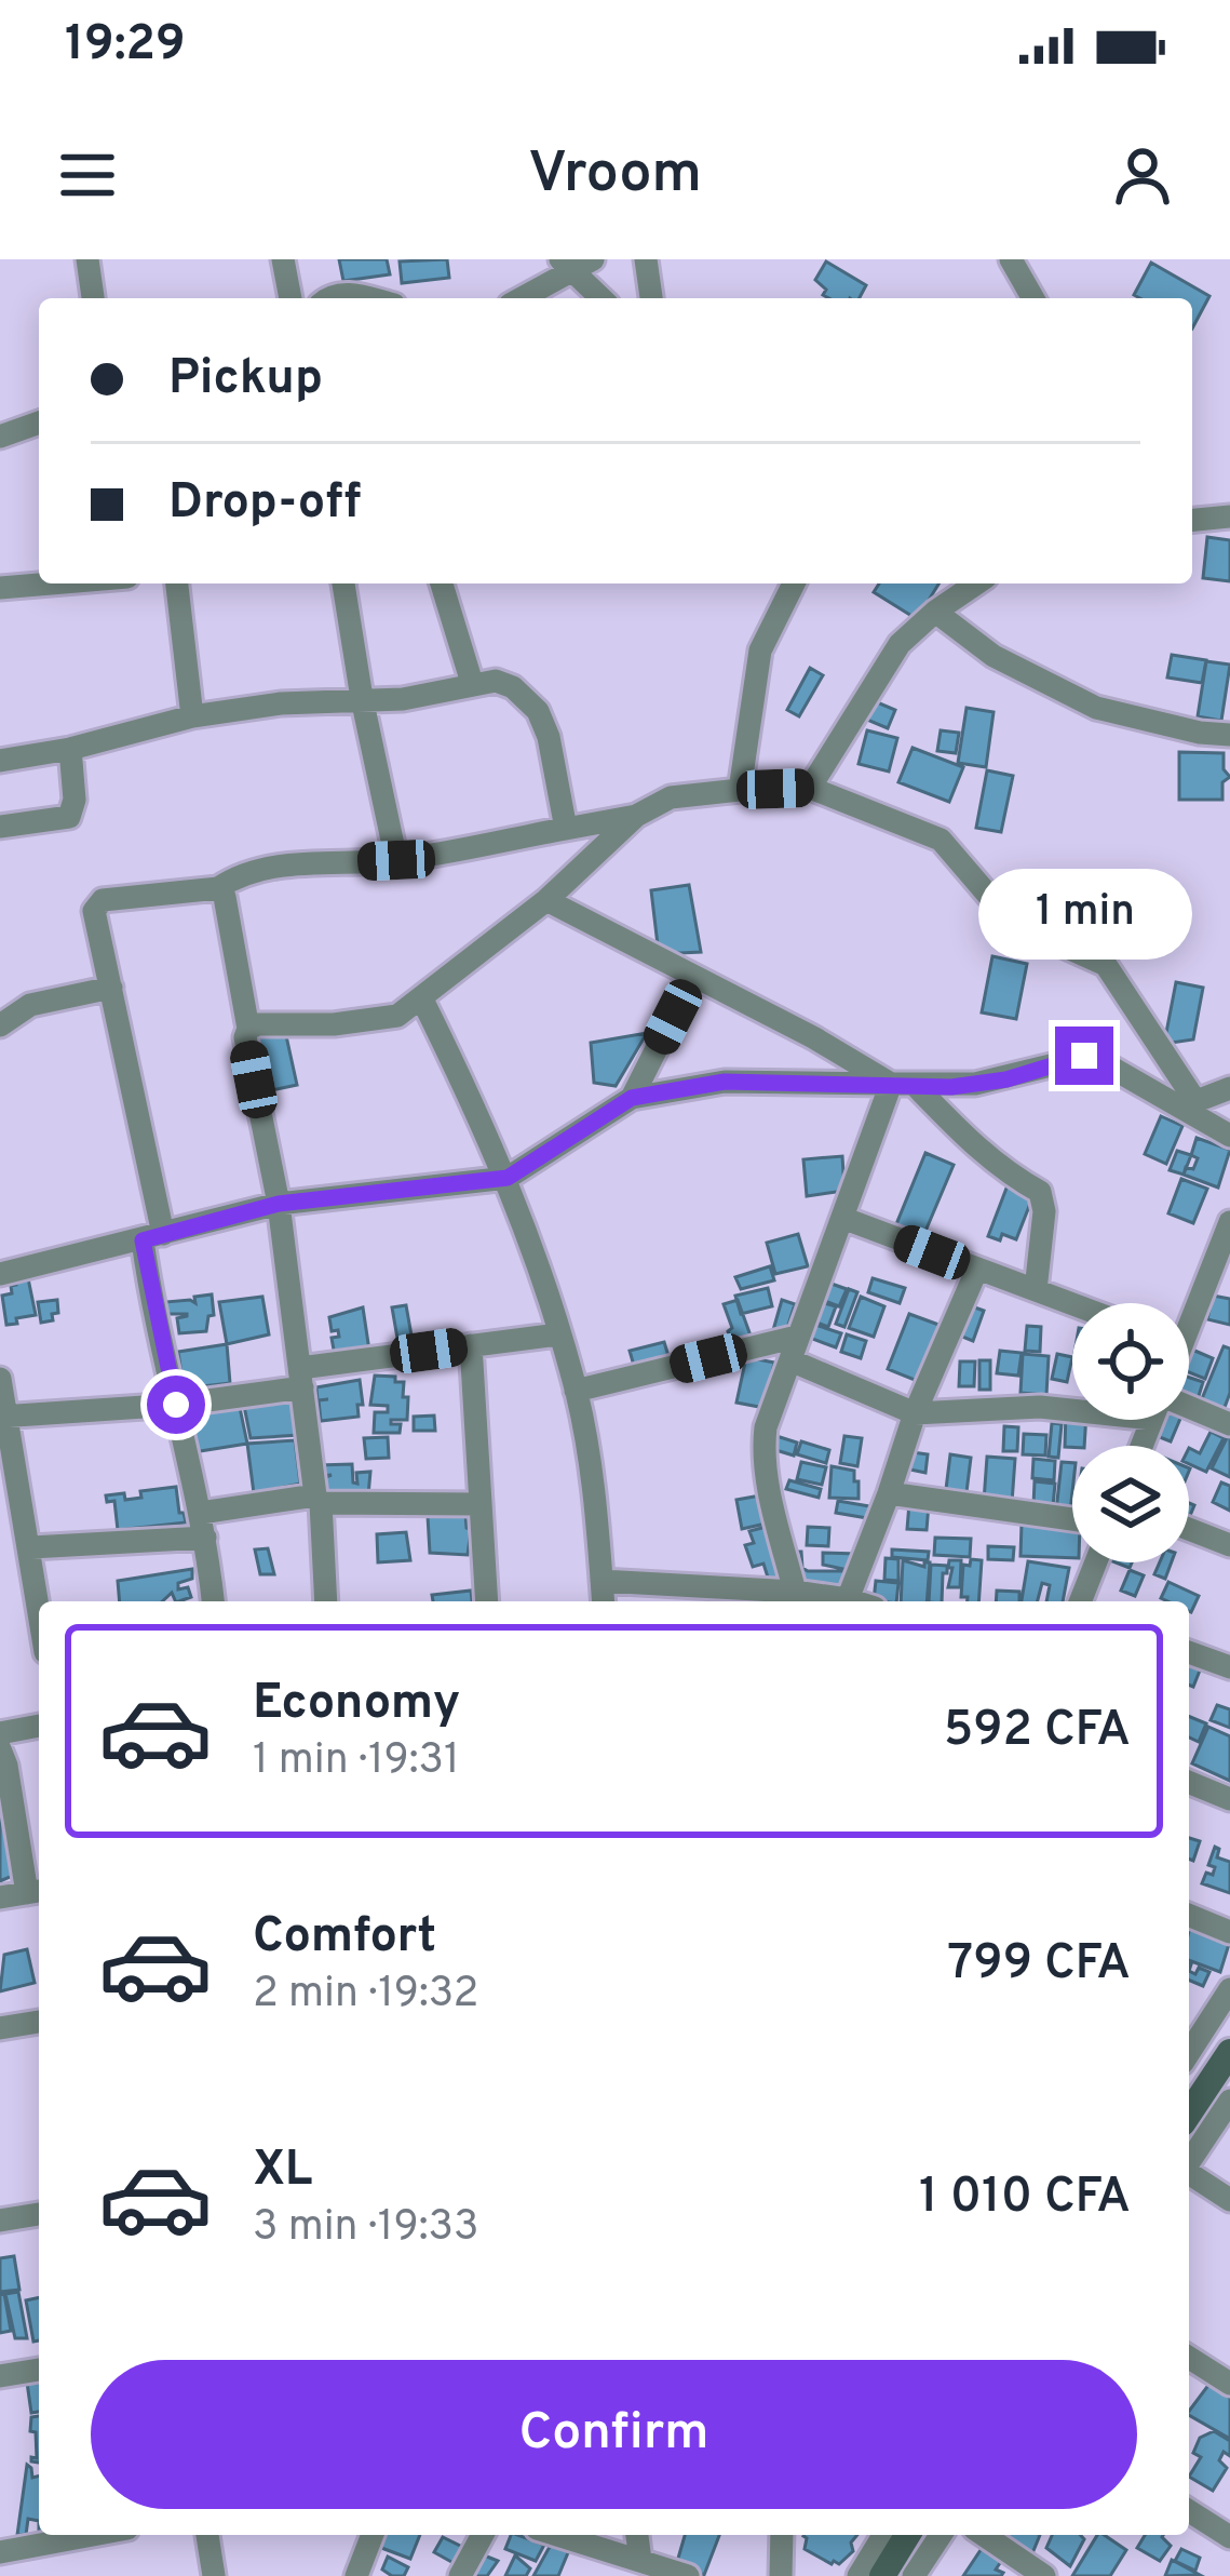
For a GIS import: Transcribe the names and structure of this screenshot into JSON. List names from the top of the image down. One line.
{"page":{"status":"19:29","header":"Vroom","banner":["Pickup","Drop-off"],"bubble":"1 min","list":[{"name":"Economy","note":"1 min · 19:31","value":"592 CFA"},{"name":"Comfort","note":"2 min · 19:32","value":"799 CFA"},{"name":"XL","note":"3 min · 19:33","value":"1 010 CFA"}],"buttons":"Confirm"}}
